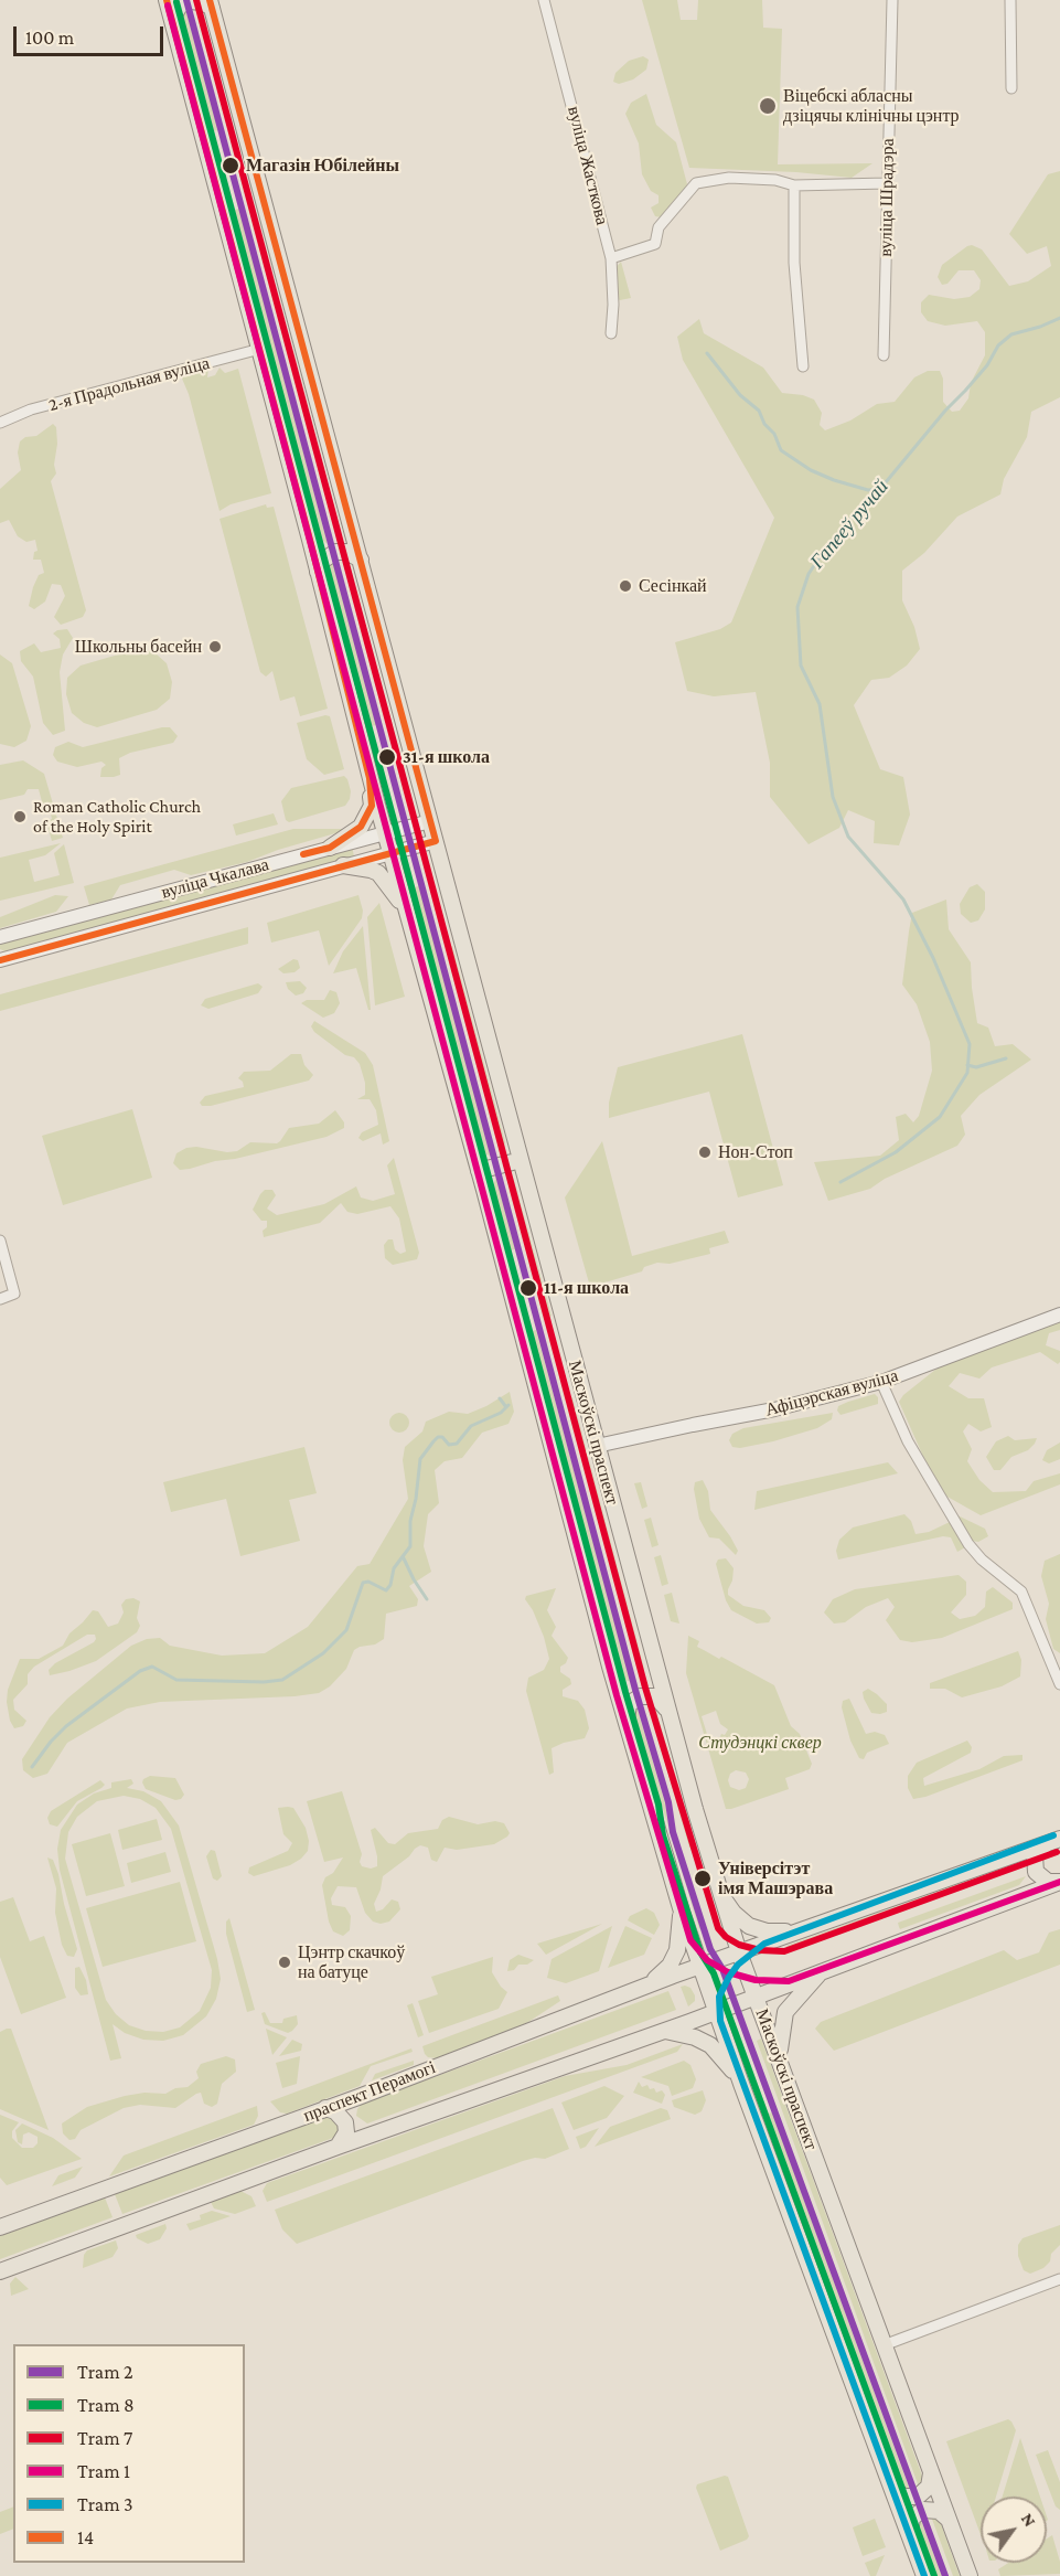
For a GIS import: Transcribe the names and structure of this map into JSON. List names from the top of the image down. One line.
{"streets":{"main road":["вуліца Чкалава","Афіцэрская вуліца","Маскоўскі праспект","праспект Перамогі"],"street":["вуліца Жасткова","вуліца Шрадэра","2-я Прадольная вуліца"]},"crossings":[["вуліца Чкалава","Маскоўскі праспект"],["Афіцэрская вуліца","Маскоўскі праспект"],["Маскоўскі праспект","праспект Перамогі"]],"water":["Гапееў ручай"],"parks":["Студэнцкі сквер"],"places":["Віцебскі абласны дзіцячы клінічны цэнтр","Магазін Юбілейны","Сесінкай","Школьны басейн","31-я школа","Roman Catholic Church of the Holy Spirit","Нон-Стоп","11-я школа","Універсітэт імя Машэрава","Цэнтр скачкоў на батуце"],"lines":["tram line 2","tram line 7","transit line 14","tram line 8","tram line 1","tram line 3"],"legend":["Tram 2","Tram 8","Tram 7","Tram 1","Tram 3","14"],"scale_bar":"100 m","north":"top right"}
